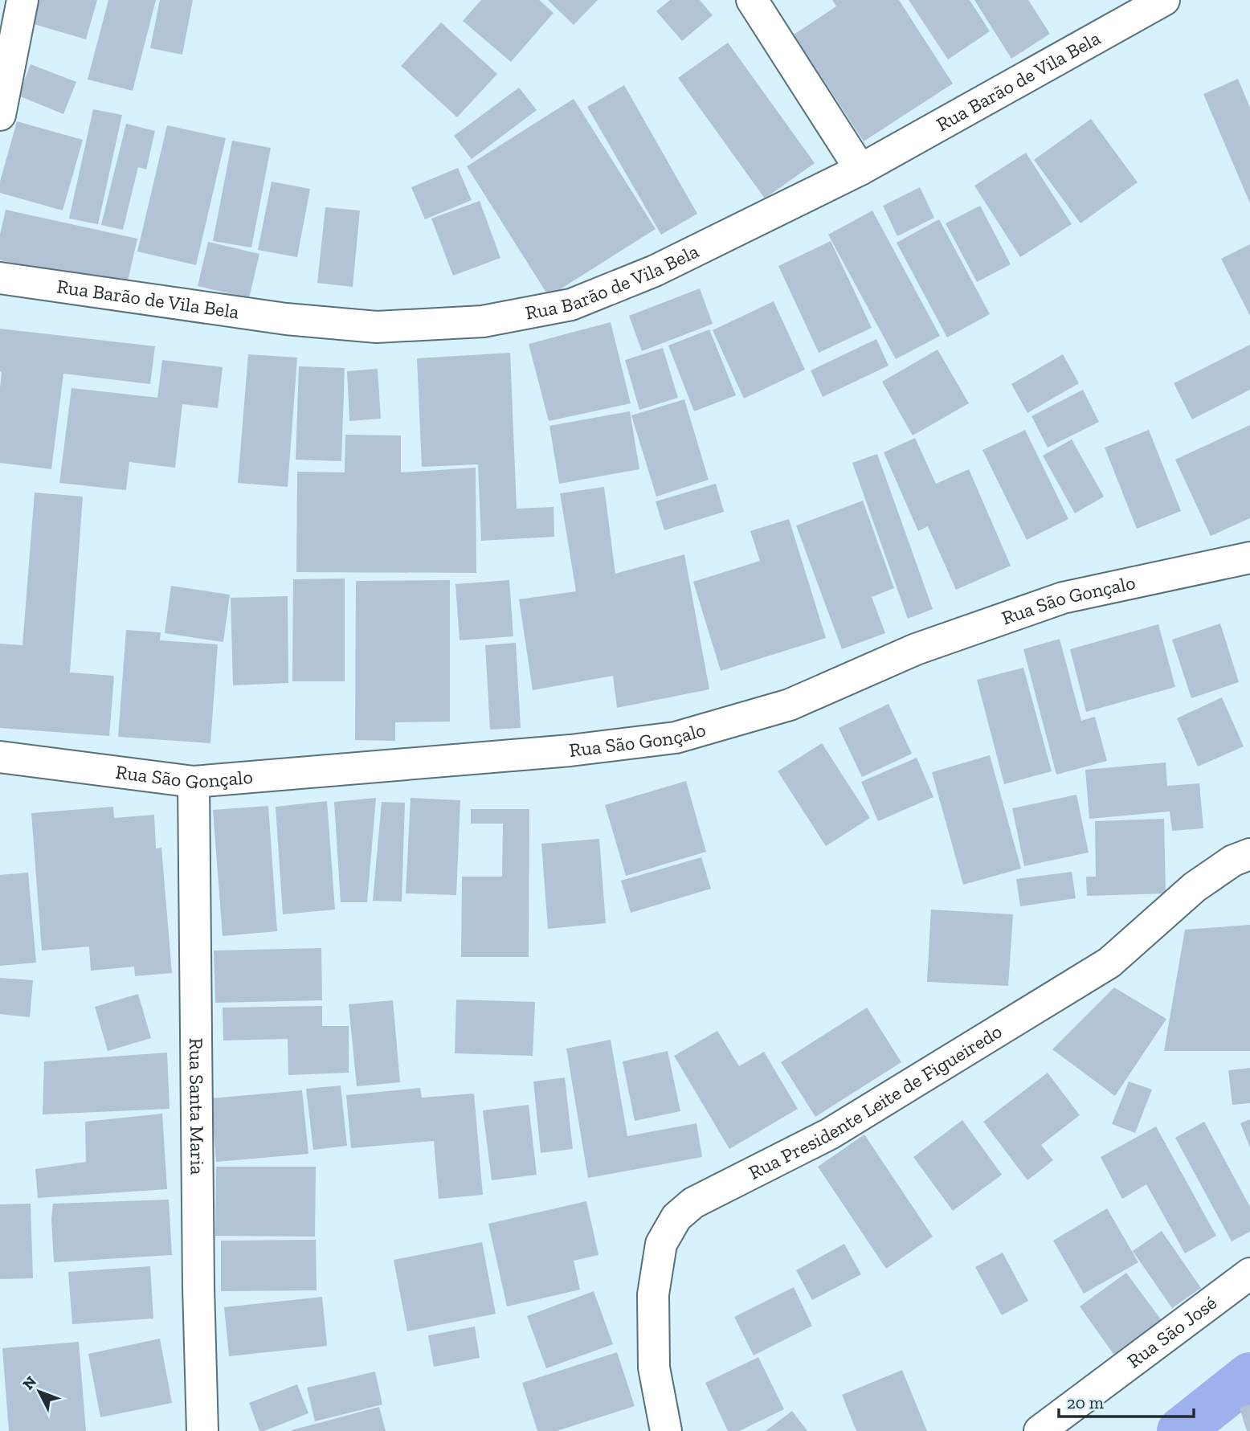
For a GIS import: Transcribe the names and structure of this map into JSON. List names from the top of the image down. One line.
{"streets":{"street":["Rua Barão de Vila Bela","Rua São Gonçalo","Rua Presidente Leite de Figueiredo","Rua Santa Maria","Rua São José"]},"crossings":[["Rua São Gonçalo","Rua Santa Maria"]],"scale_bar":"20 m","north":"top left"}
